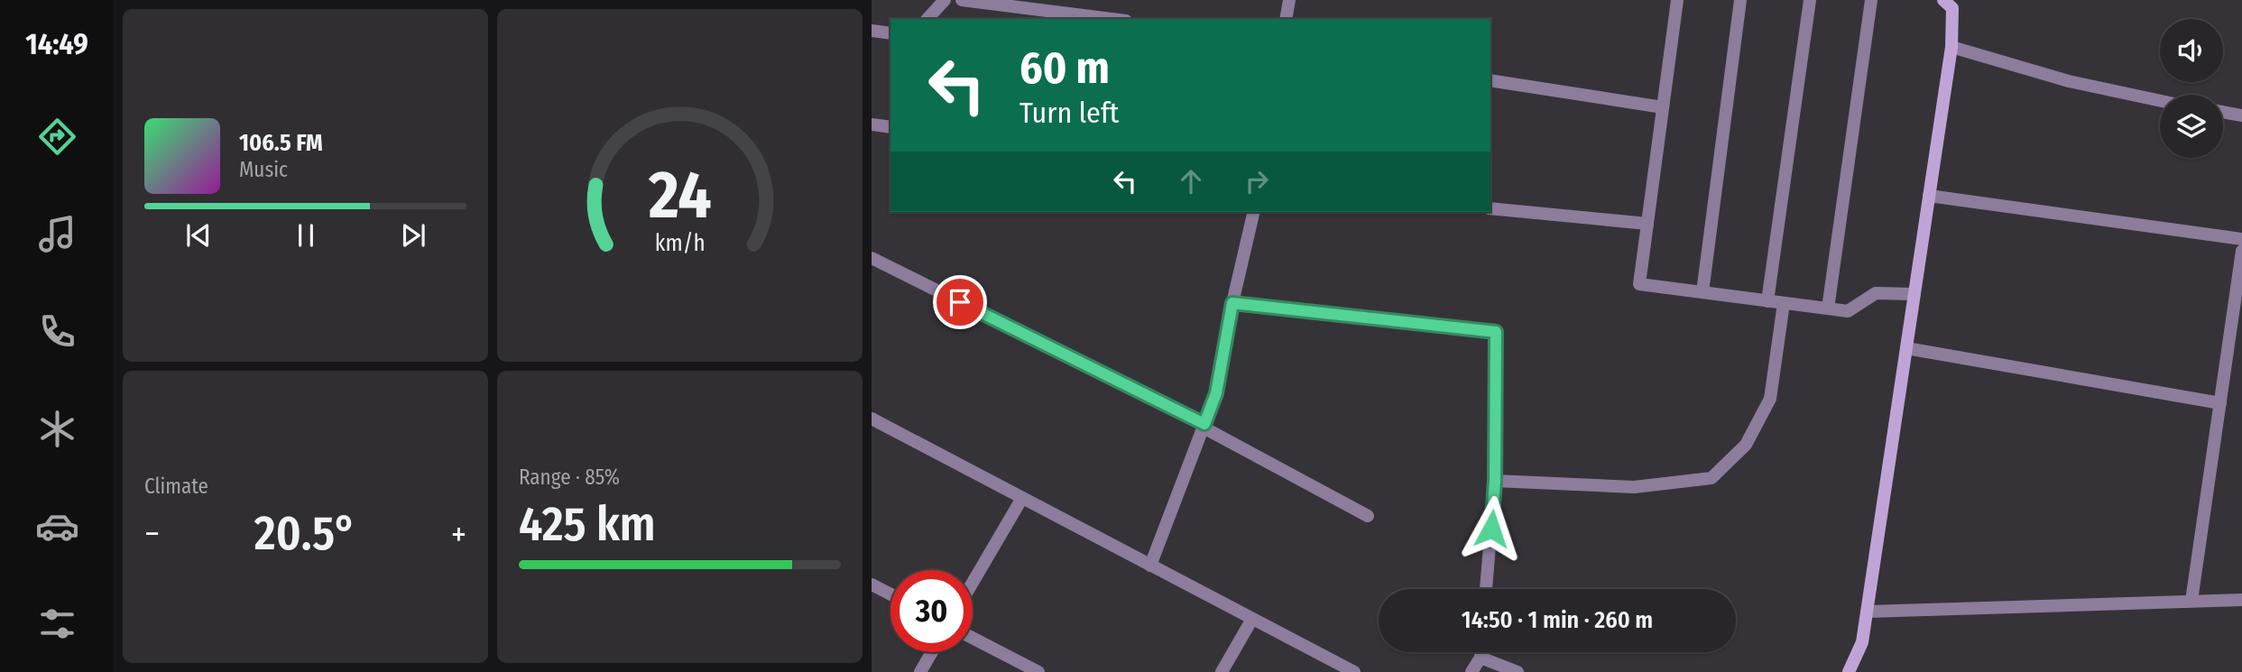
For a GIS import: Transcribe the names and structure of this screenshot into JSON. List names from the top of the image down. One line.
{"page":{"tabs":"14:49","turn":["60 m","Turn left"],"song":["106.5 FM","Music"],"tile":["Climate",["Range · 85%","425 km"]],"heat":["−","20.5°","+"],"limit":"30","trip":"14:50 · 1 min · 260 m","gauge":["24","km/h"]}}
